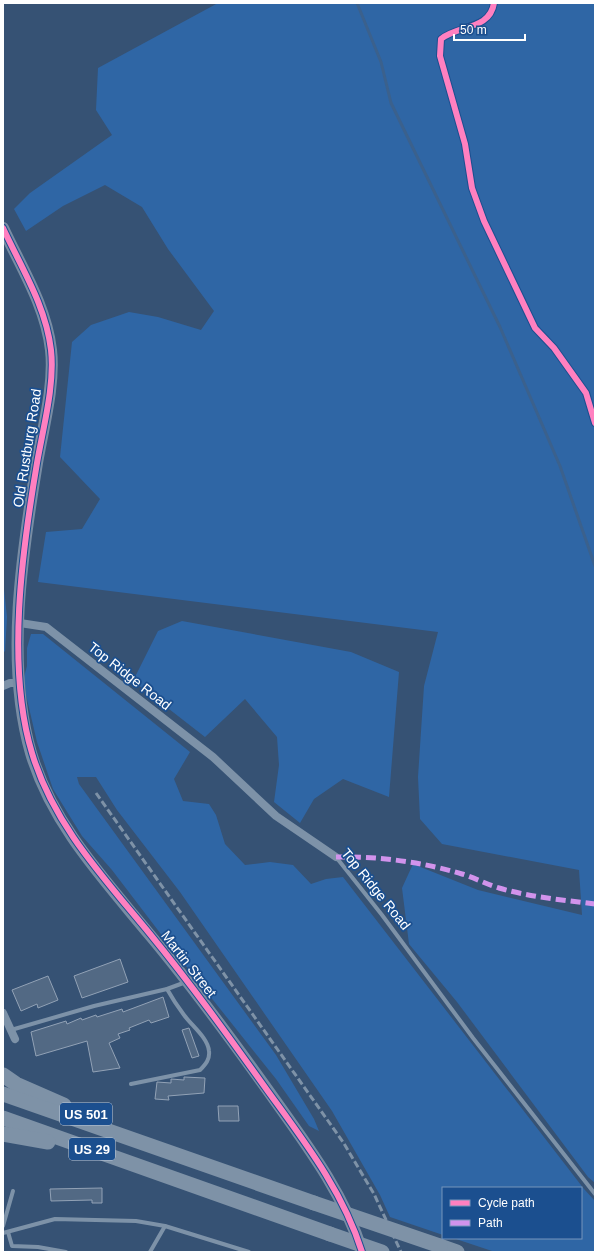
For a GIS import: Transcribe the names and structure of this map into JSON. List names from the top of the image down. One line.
{"streets":{"highway":["US 501","US 29"],"street":["Old Rustburg Road","Top Ridge Road","Martin Street"]},"crossings":[["Old Rustburg Road","Top Ridge Road"],["Old Rustburg Road","Martin Street"],["US 501","US 29"]],"legend":["Cycle path","Path"],"scale_bar":"50 m"}
